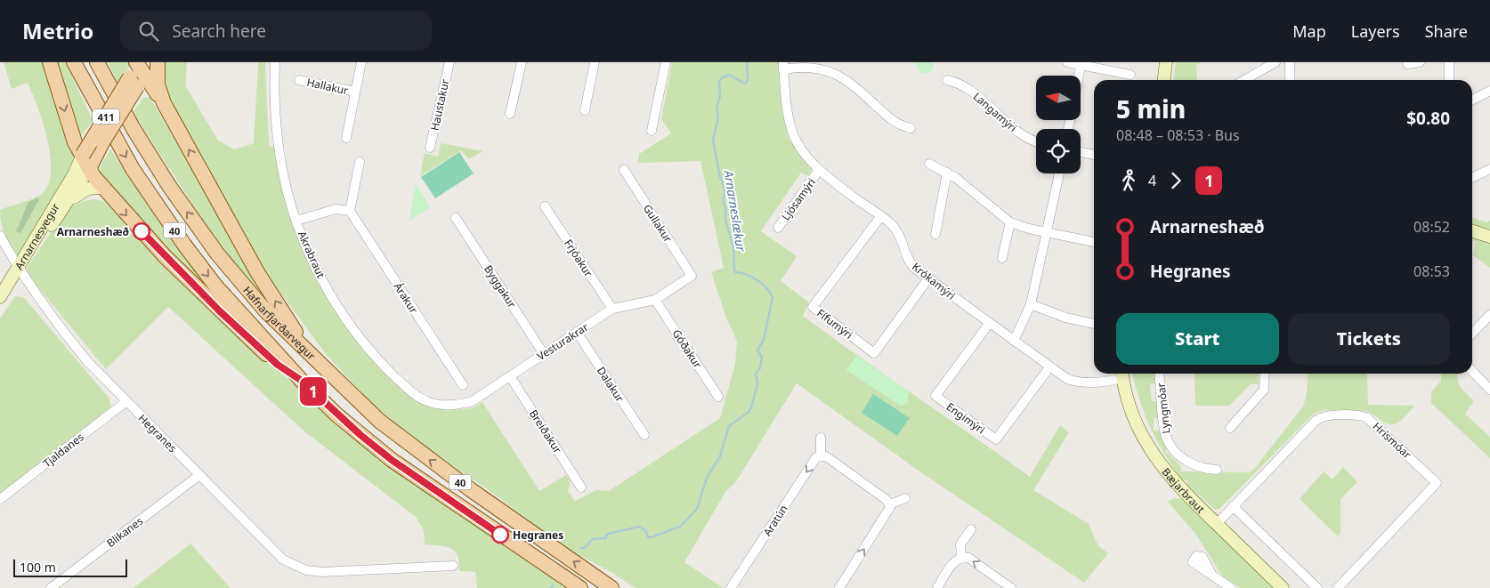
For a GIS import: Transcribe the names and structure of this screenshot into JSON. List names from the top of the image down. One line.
{"streets":{"main road":["411","40","Arnarnesvegur","Hafnarfjarðarvegur"],"street":["Hallakur","Haustakur","Langamýri","Ljósamýri","Gullakur","Akrabraut","Frjóakur","Krókamýri","Byggakur","Árakur","Fífumýri","Vesturakrar","Góðakur","Dalakur","Lyngmóar","Engimýri","Breiðakur","Hegranes","Hrísmóar","Tjaldanes","Bæjarbraut","Aratún","Blikanes"]},"crossings":[["Ljósamýri","Krókamýri"],["Gullakur","Vesturakrar"],["Arnarnesvegur","Hegranes"],["Akrabraut","Vesturakrar"],["Frjóakur","Vesturakrar"],["Krókamýri","Fífumýri"],["Krókamýri","Engimýri"],["Krókamýri","Bæjarbraut"],["Byggakur","Vesturakrar"],["Vesturakrar","Góðakur"],["Vesturakrar","Dalakur"],["Vesturakrar","Breiðakur"],["Hegranes","Tjaldanes"],["Hegranes","Blikanes"],["Hrísmóar","Bæjarbraut"]],"one_way":["Aratún"],"water":["Arnarneslækur"],"places":["Arnarneshæð","Hegranes"],"lines":["bus line 1"],"scale_bar":"100 m","north":"left","page":{"header":"Metrio","search":"Search here","nav":["Map","Layers","Share"],"on_map":"1","heading":["5 min","08:48 – 08:53 · Bus","$0.80"],"legs":["4","1"],"list":[{"name":"Arnarneshæð","value":"08:52"},{"name":"Hegranes","value":"08:53"}],"buttons":["Start","Tickets"],"scale":"100 m"}}
